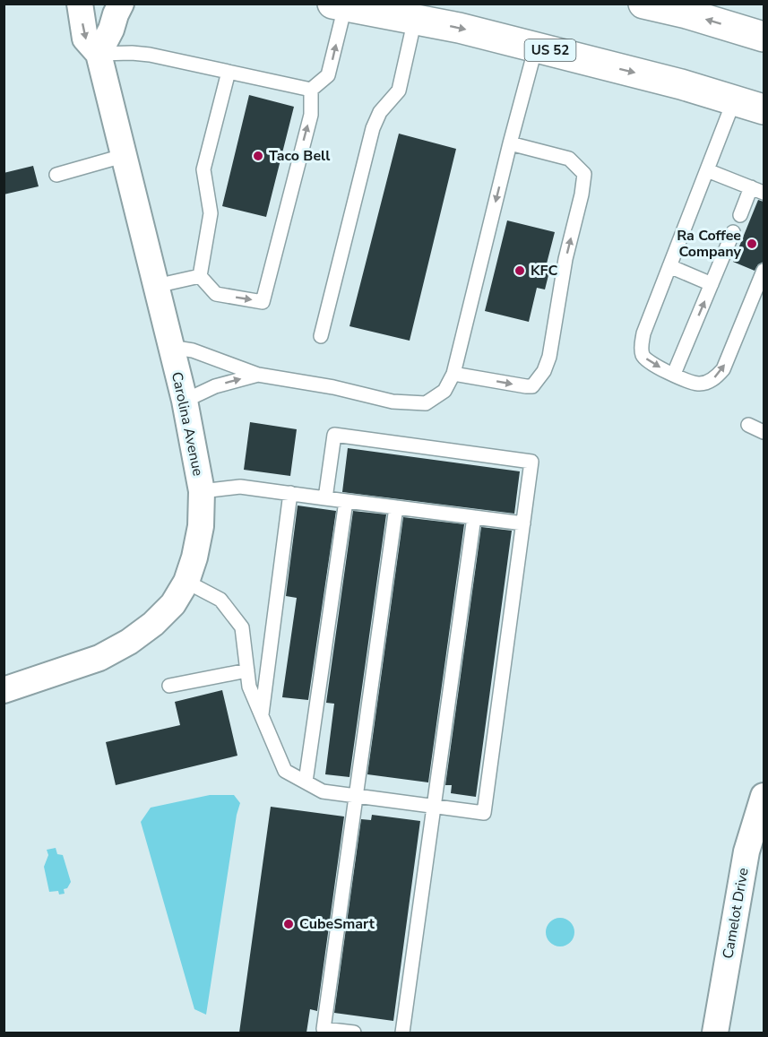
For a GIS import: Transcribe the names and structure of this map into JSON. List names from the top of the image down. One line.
{"streets":{"highway":["US 52"],"street":["Carolina Avenue","Camelot Drive"]},"places":["Taco Bell","Ra Coffee Company","KFC","CubeSmart"]}
